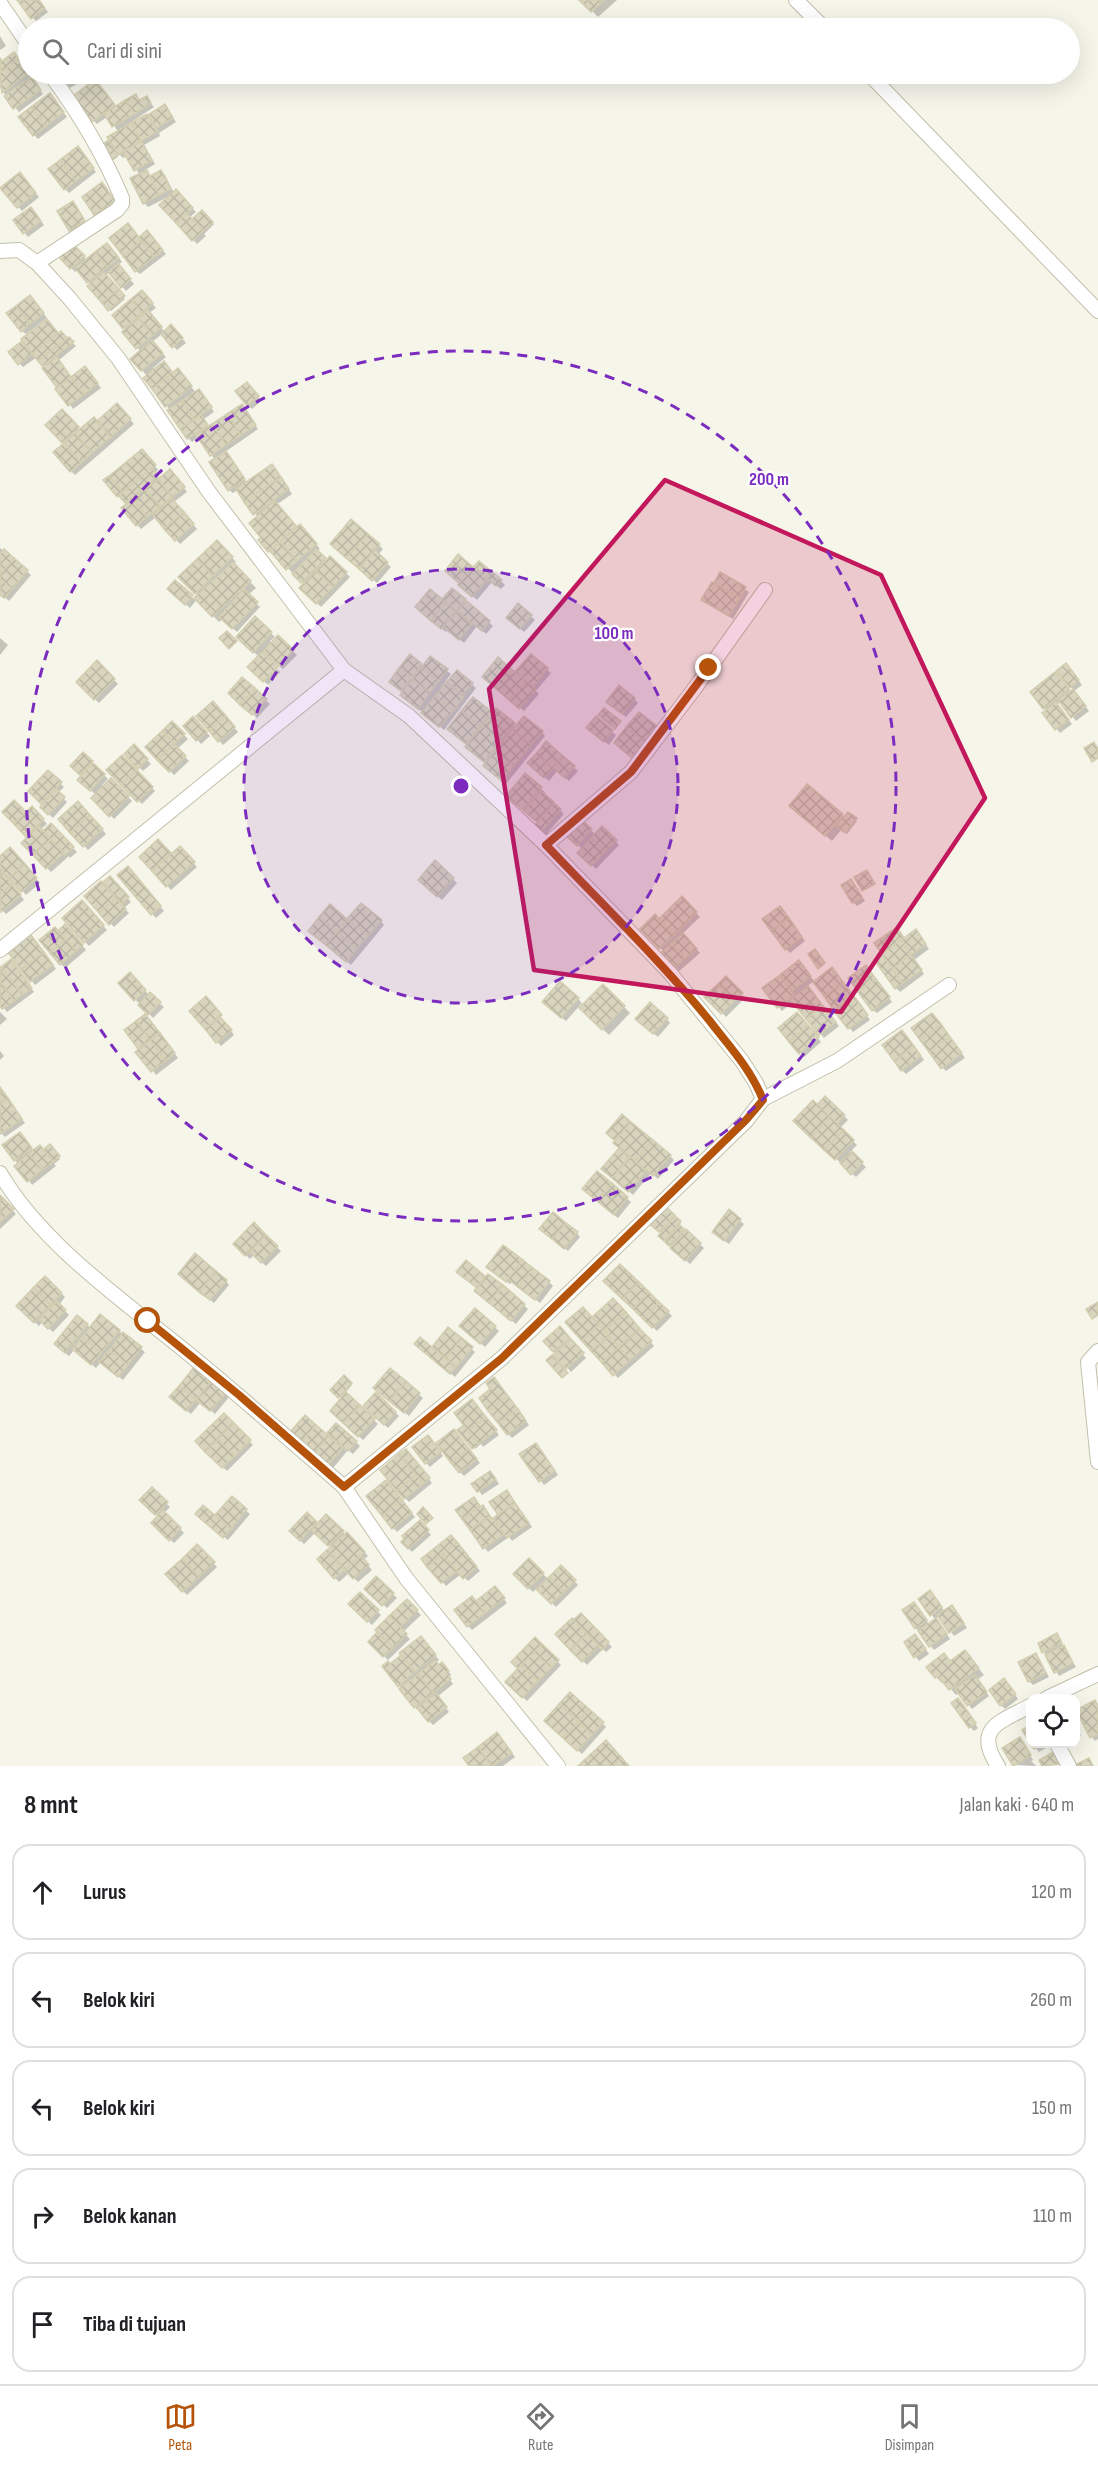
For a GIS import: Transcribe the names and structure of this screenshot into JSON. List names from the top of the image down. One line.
{"page":{"search":"Cari di sini","heading":["8 mnt","Jalan kaki · 640 m"],"list":[["Lurus","120 m"],["Belok kiri","260 m"],["Belok kiri","150 m"],["Belok kanan","110 m"],"Tiba di tujuan"],"nav":["Peta","Rute","Disimpan"]},"rings":["200 m","100 m"]}
